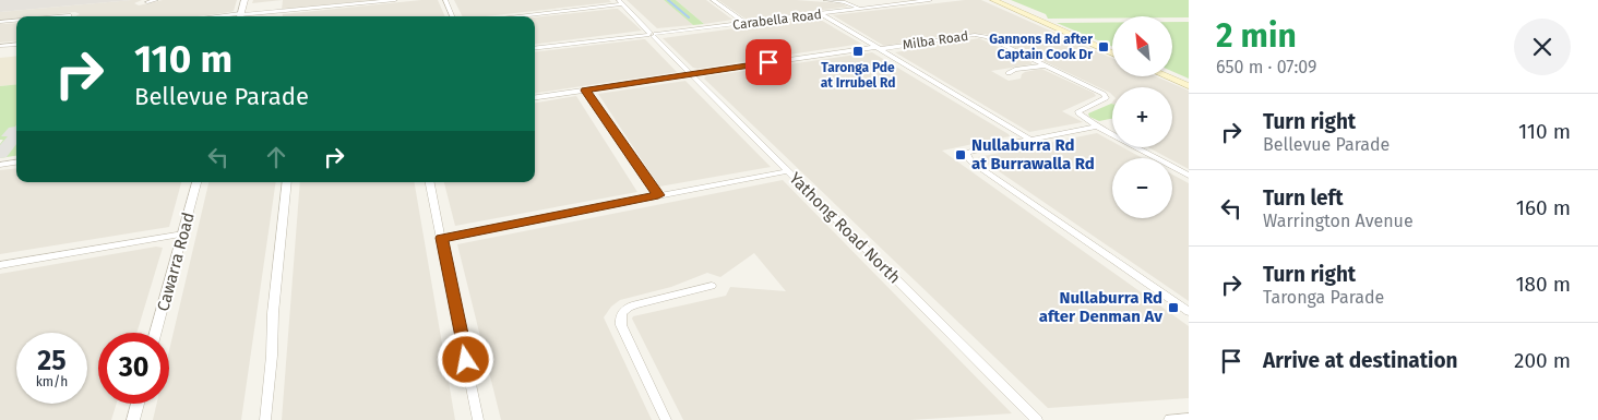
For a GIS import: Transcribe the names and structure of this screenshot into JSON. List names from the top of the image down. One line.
{"streets":{"street":["Carabella Road","Milba Road","Yathong Road North","Cawarra Road"]},"crossings":[["Carabella Road","Yathong Road North"],["Milba Road","Yathong Road North"]],"places":{"transit":["Gannons Rd after Captain Cook Dr","Taronga Pde at Irrubel Rd","Nullaburra Rd at Burrawalla Rd","Nullaburra Rd after Denman Av"]},"north":"top left","page":{"heading":["2 min","650 m · 07:09"],"map_buttons":["+","−"],"turn":["110 m","Bellevue Parade"],"list":[{"name":"Turn right","note":"Bellevue Parade","value":"110 m"},{"name":"Turn left","note":"Warrington Avenue","value":"160 m"},{"name":"Turn right","note":"Taronga Parade","value":"180 m"},{"name":"Arrive at destination","value":"200 m"}],"speed":"25 km/h","limit":"30"}}
